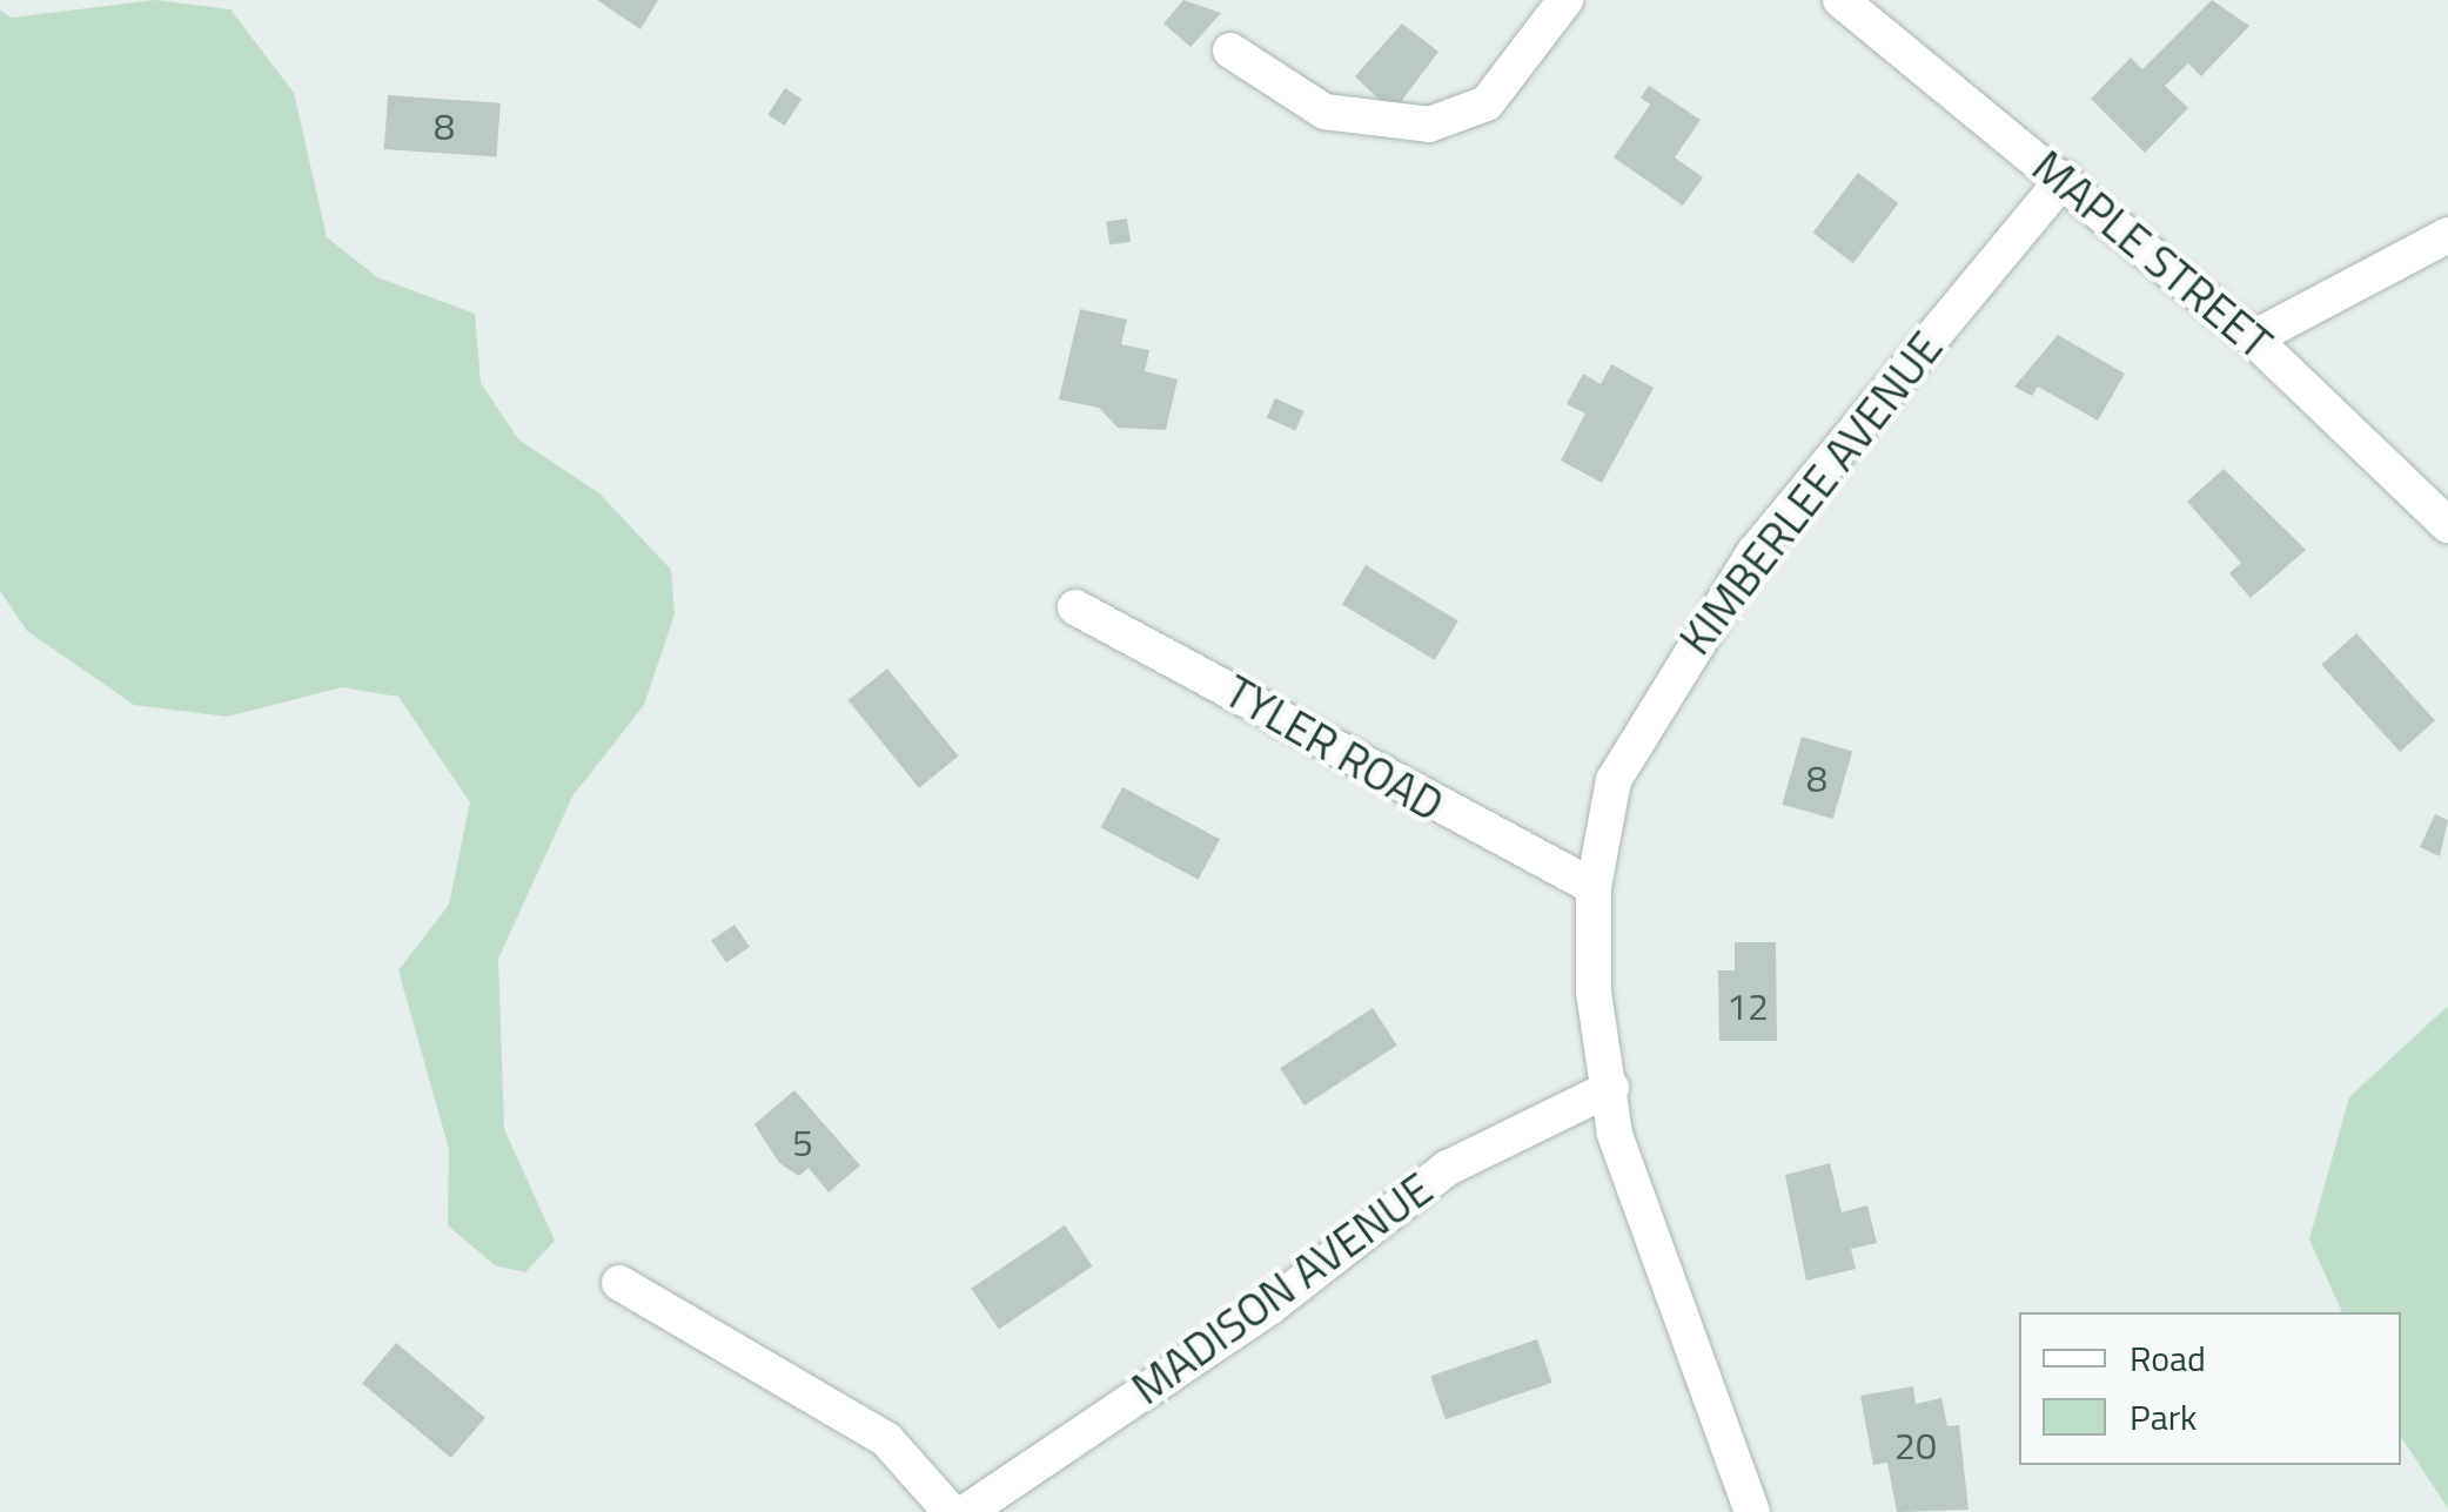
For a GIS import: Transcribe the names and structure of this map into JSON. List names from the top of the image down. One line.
{"streets":{"street":["MAPLE STREET","KIMBERLEE AVENUE","TYLER ROAD","MADISON AVENUE"]},"crossings":[["MAPLE STREET","KIMBERLEE AVENUE"],["KIMBERLEE AVENUE","TYLER ROAD"],["KIMBERLEE AVENUE","MADISON AVENUE"]],"house_numbers":["8","8","12","5","20"],"legend":["Road","Park"]}
